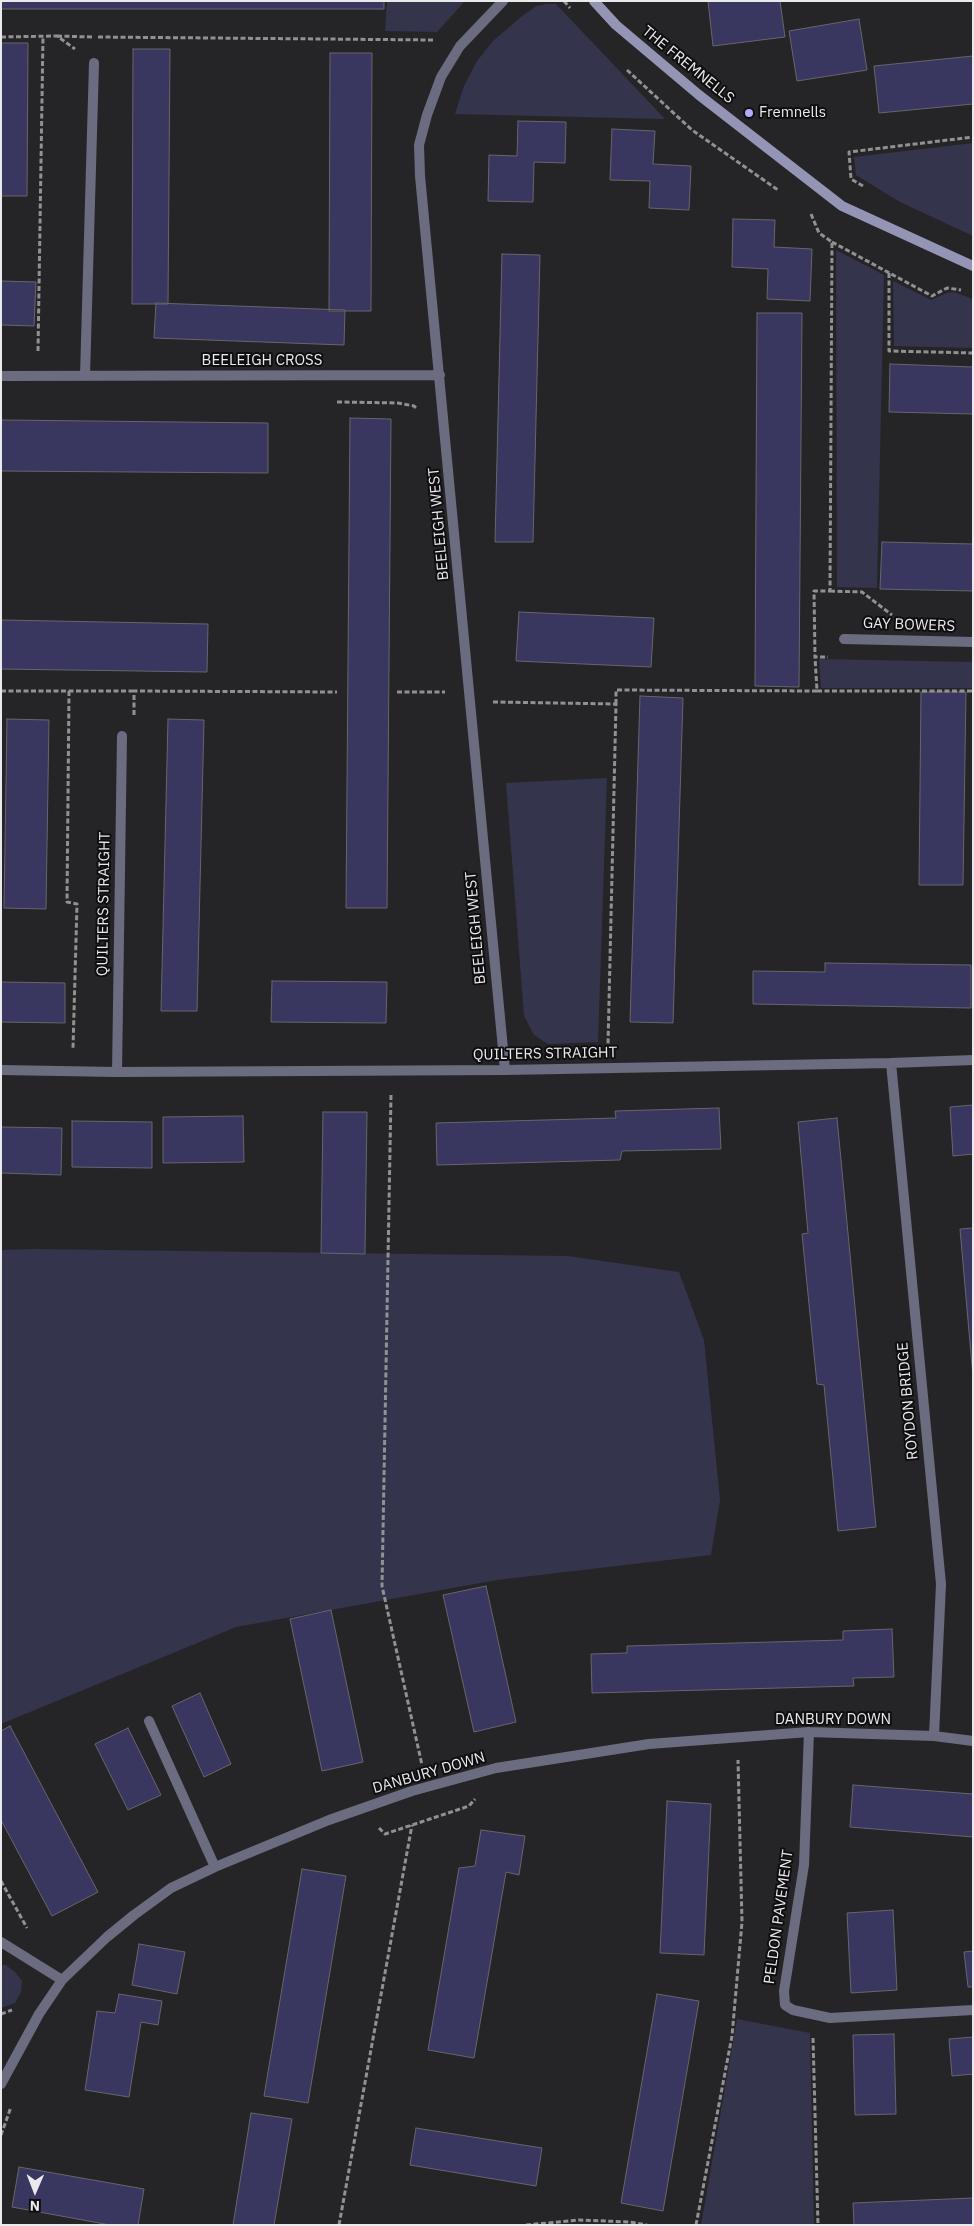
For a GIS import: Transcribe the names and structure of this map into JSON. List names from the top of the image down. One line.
{"streets":{"street":["THE FREMNELLS","BEELEIGH CROSS","BEELEIGH WEST","GAY BOWERS","QUILTERS STRAIGHT","ROYDON BRIDGE","DANBURY DOWN","PELDON PAVEMENT"]},"crossings":[["BEELEIGH CROSS","BEELEIGH WEST"],["BEELEIGH WEST","QUILTERS STRAIGHT"],["QUILTERS STRAIGHT","ROYDON BRIDGE"],["ROYDON BRIDGE","DANBURY DOWN"],["DANBURY DOWN","PELDON PAVEMENT"]],"places":["Fremnells"],"north":"bottom"}
